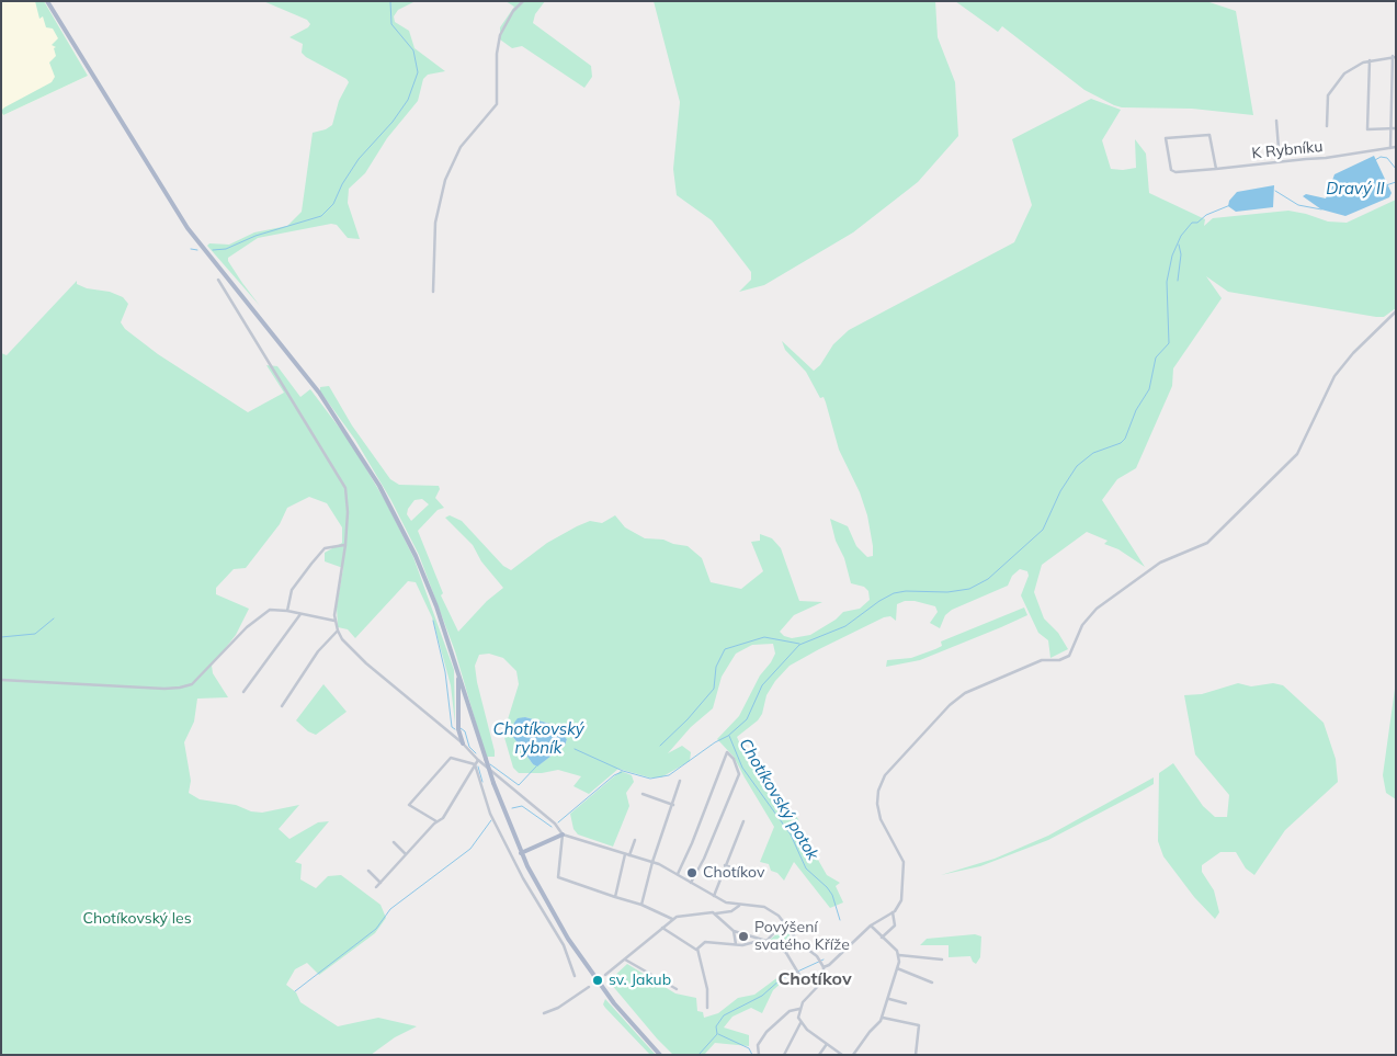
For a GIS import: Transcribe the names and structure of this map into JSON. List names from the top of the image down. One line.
{"streets":{"street":["K Rybníku"]},"districts":["Chotíkov"],"water":["Dravý II","Chotíkovský rybník","Chotíkovský potok"],"parks":["Chotíkovský les"],"places":["Chotíkov","Povýšení svatého Kříže","sv. Jakub"]}
